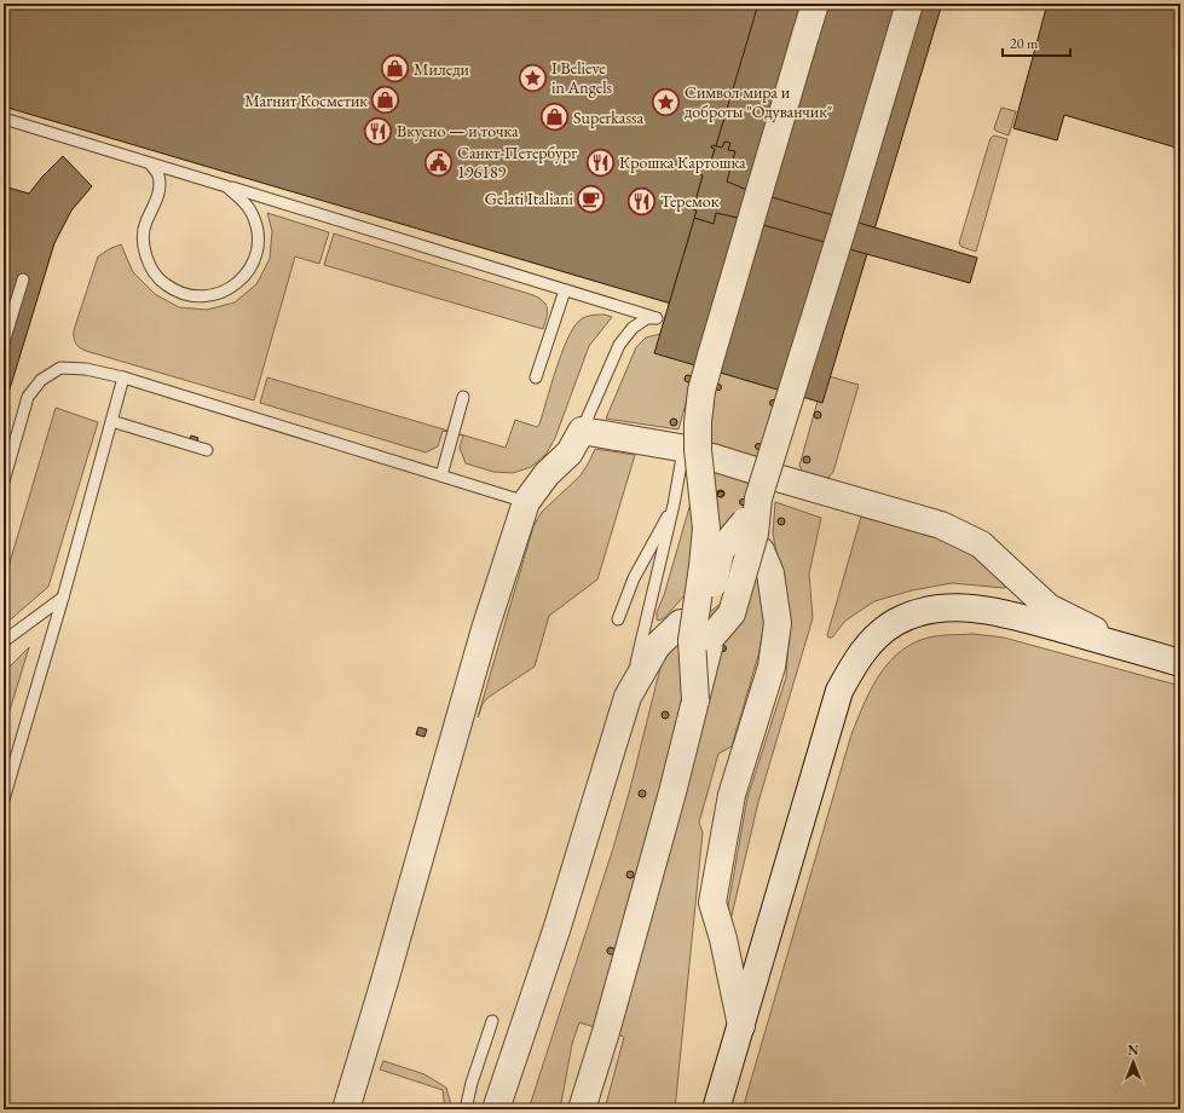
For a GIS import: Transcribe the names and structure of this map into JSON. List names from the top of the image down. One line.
{"places":{"shop":["Миледи","Магнит Косметик","Superkassa"],"place":["I Believe in Angels","Символ мира и доброты \"Одуванчик\""],"restaurant":["Вкусно — и точка","Крошка Картошка","Теремок"],"public building":["Санкт-Петербург 196189"],"cafe":["Gelati Italiani"]},"scale_bar":"20 m","north":"top"}
